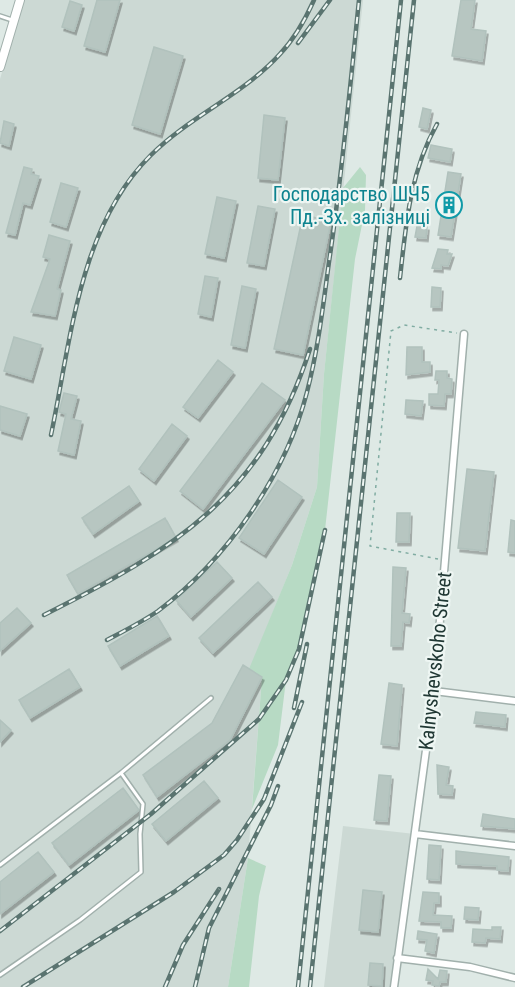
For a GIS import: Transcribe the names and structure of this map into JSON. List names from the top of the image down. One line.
{"streets":{"street":["Kalnyshevskoho Street"]},"places":{"building":["Господарство ШЧ5 Пд.-Зх. залізниці"]}}
